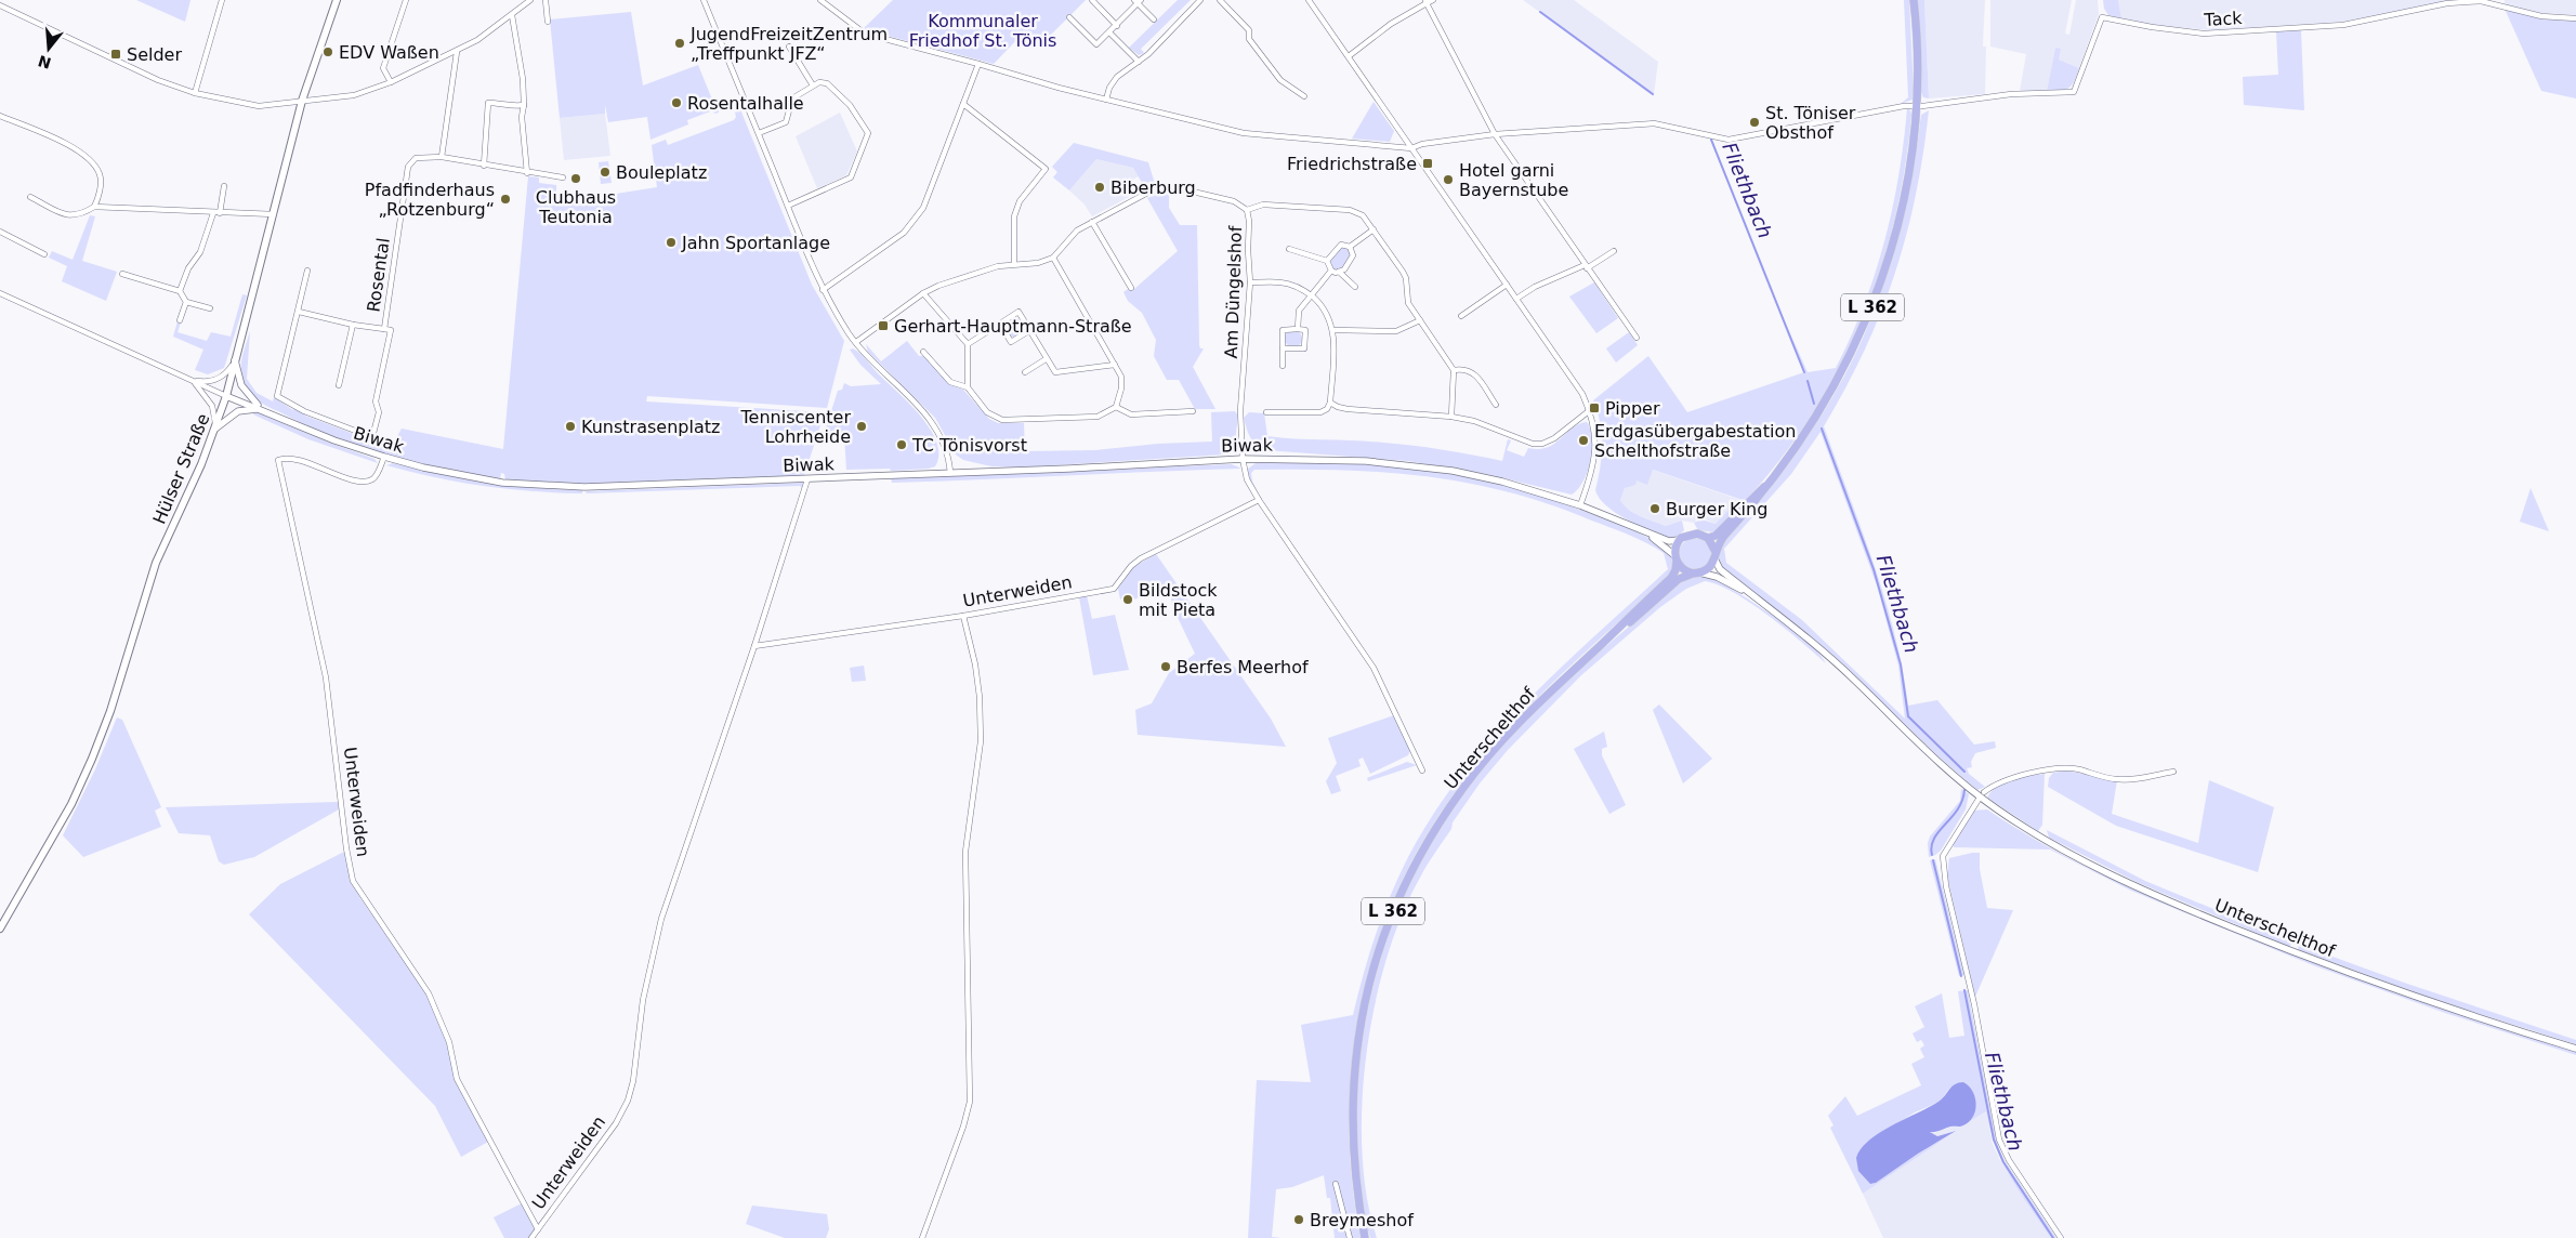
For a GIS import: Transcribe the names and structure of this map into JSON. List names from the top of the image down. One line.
{"streets":{"main road":["L 362","Hülser Straße","Unterschelthof"],"street":["Tack","Rosental","Am Düngelshof","Biwak","Unterweiden"]},"crossings":[["Tack","L 362"],["Am Düngelshof","Biwak"],["L 362","Biwak"],["L 362","Unterschelthof"],["Biwak","Hülser Straße"],["Biwak","Unterweiden"],["Biwak","Unterschelthof"]],"water":["Fliethbach"],"parks":["Kommunaler Friedhof St. Tönis"],"places":{"other":["JugendFreizeitZentrum „Treffpunkt JFZ“","EDV Waßen","Rosentalhalle","St. Töniser Obsthof","Bouleplatz","Clubhaus Teutonia","Hotel garni Bayernstube","Biberburg","Pfadfinderhaus „Rotzenburg“","Jahn Sportanlage","Kunstrasenplatz","Tenniscenter Lohrheide","Erdgasübergabestation Schelthofstraße","TC Tönisvorst","Burger King","Bildstock mit Pieta","Berfes Meerhof","Breymeshof"],"transit":["Selder","Friedrichstraße","Gerhart-Hauptmann-Straße","Pipper"]},"north":"bottom"}
